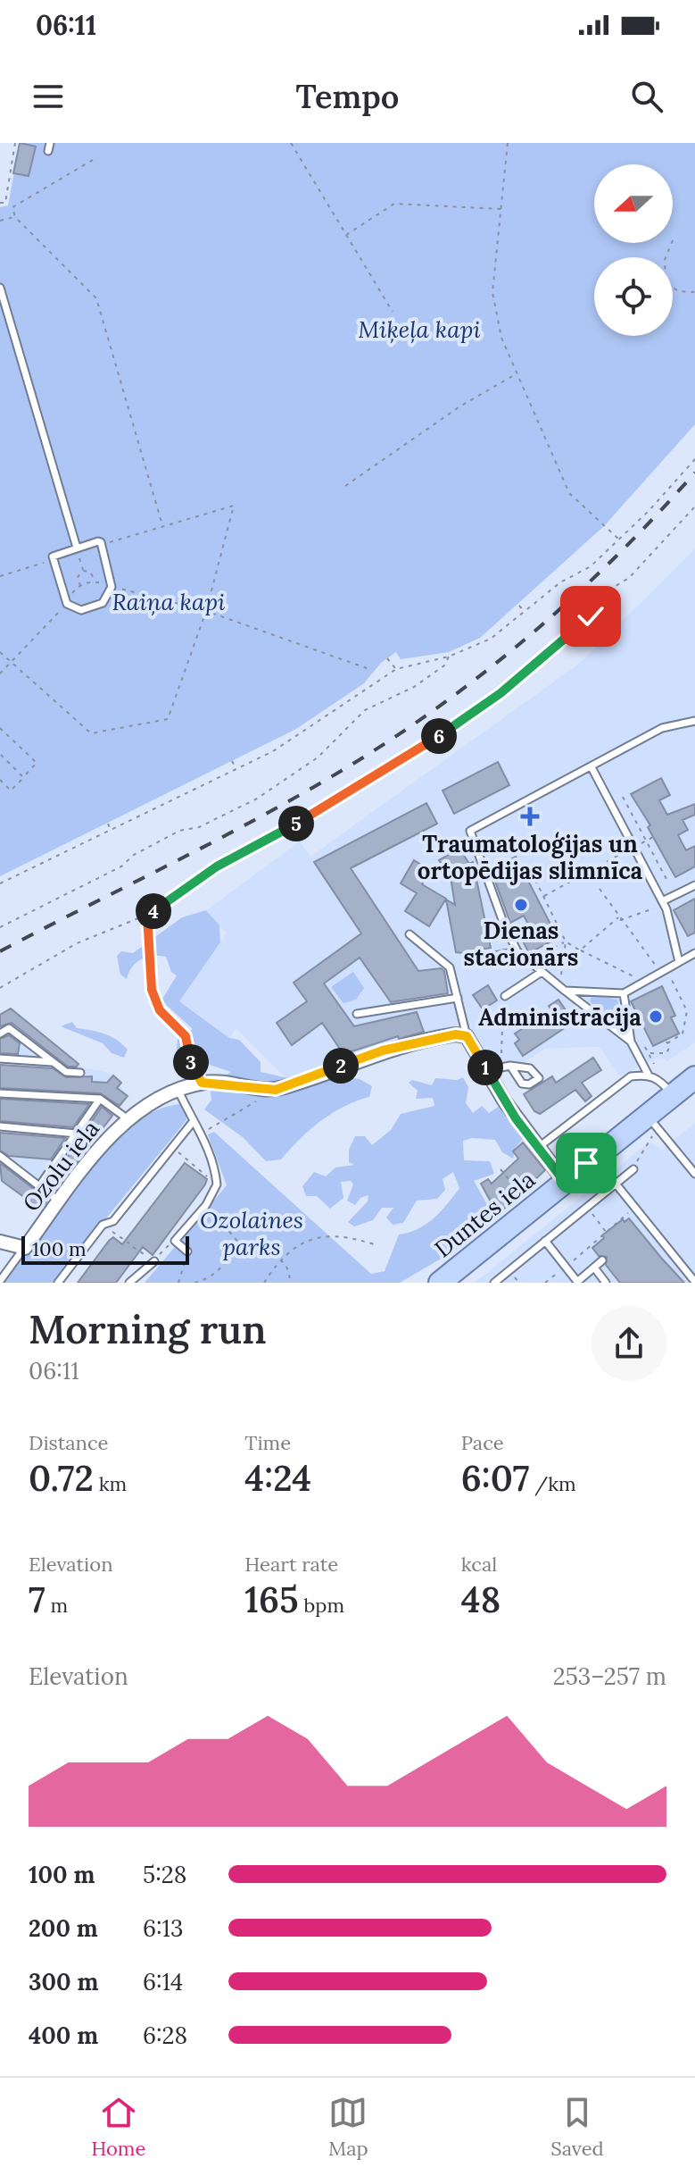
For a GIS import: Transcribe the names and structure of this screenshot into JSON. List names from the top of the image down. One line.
{"streets":{"main road":["Duntes iela"],"street":["Ozolu iela"]},"parks":["Miķeļa kapi","Raiņa kapi","Ozolaines parks"],"places":{"health":["Traumatoloģijas un ortopēdijas slimnīca"],"other":["Dienas stacionārs","Administrācija"]},"scale_bar":"100 m","north":"left","page":{"status":"06:11","header":"Tempo","pins":["6","5","4","3","2","1"],"scale":"100 m","heading":["Morning run","06:11"],"stats":[["Distance","0.72 km"],["Time","4:24"],["Pace","6:07 /km"],["Elevation","7 m"],["Heart rate","165 bpm"],["kcal","48"]],"chart":["Elevation","253–257 m"],"list":[{"name":"100 m","note":"5:28"},{"name":"200 m","note":"6:13"},{"name":"300 m","note":"6:14"},{"name":"400 m","note":"6:28"}],"tabs":["Home","Map","Saved"]}}
